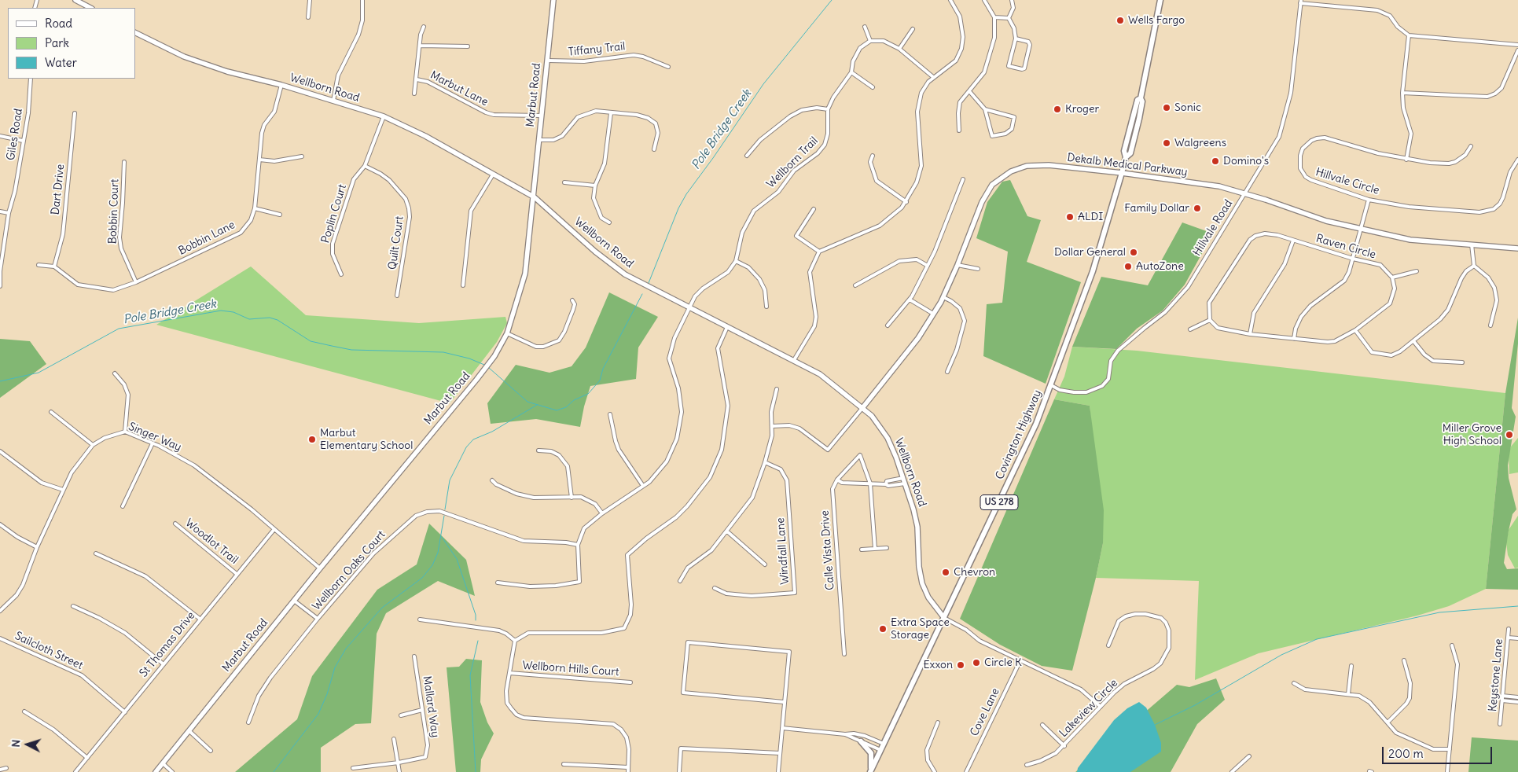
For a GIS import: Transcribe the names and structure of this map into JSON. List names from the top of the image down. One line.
{"streets":{"main road":["Covington Highway","US 278"],"street":["Tiffany Trail","Wellborn Road","Marbut Lane","Marbut Road","Giles Road","Wellborn Trail","Dekalb Medical Parkway","Hillvale Circle","Dart Drive","Bobbin Court","Poplin Court","Hillvale Road","Bobbin Lane","Quilt Court","Raven Circle","Singer Way","Woodlot Trail","Calle Vista Drive","Windfall Lane","Wellborn Oaks Court","St Thomas Drive","Sailcloth Street","Wellborn Hills Court","Keystone Lane","Mallard Way","Lakeview Circle","Cove Lane"]},"crossings":[["Tiffany Trail","Marbut Road"],["Wellborn Road","Marbut Road"],["Wellborn Road","Wellborn Trail"],["Wellborn Road","Dekalb Medical Parkway"],["Wellborn Road","Poplin Court"],["Wellborn Road","Bobbin Lane"],["Wellborn Road","Covington Highway"],["Marbut Lane","Marbut Road"],["Marbut Road","Singer Way"],["Wellborn Trail","Wellborn Oaks Court"],["Dekalb Medical Parkway","Hillvale Road"],["Dekalb Medical Parkway","Covington Highway"],["Dart Drive","Bobbin Lane"],["Bobbin Court","Bobbin Lane"],["Poplin Court","Quilt Court"],["Hillvale Road","Covington Highway"],["Singer Way","St Thomas Drive"],["Woodlot Trail","St Thomas Drive"],["St Thomas Drive","Sailcloth Street"]],"water":["Pole Bridge Creek"],"places":["Wells Fargo","Sonic","Kroger","Walgreens","Domino's","Family Dollar","ALDI","Dollar General","AutoZone","Miller Grove High School","Marbut Elementary School","Chevron","Extra Space Storage","Circle K","Exxon"],"legend":["Road","Park","Water"],"scale_bar":"200 m","north":"left"}
